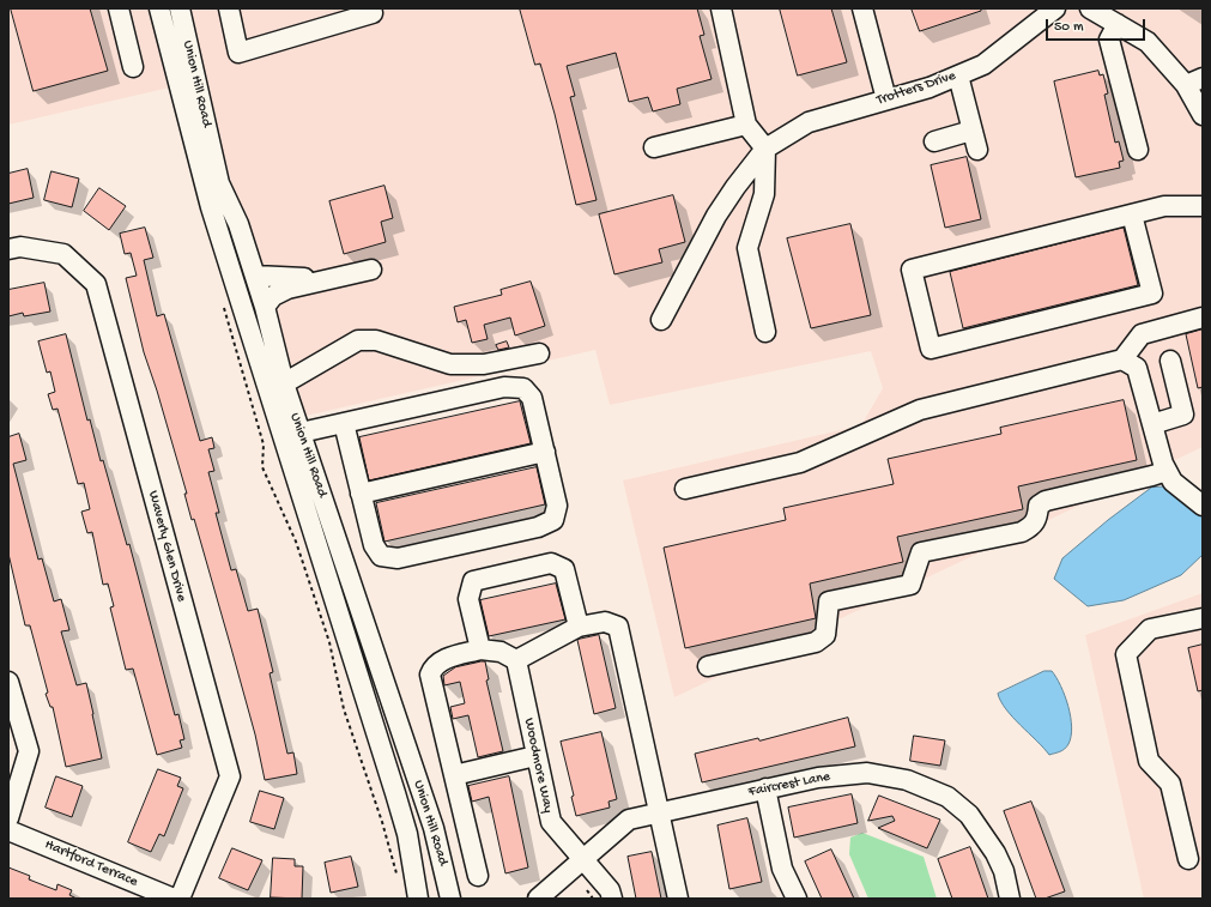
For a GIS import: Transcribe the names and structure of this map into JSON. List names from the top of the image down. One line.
{"streets":{"street":["Union Hill Road","Trotters Drive","Waverly Glen Drive","Woodmore Way","Faircrest Lane","Hartford Terrace"]},"crossings":[["Woodmore Way","Faircrest Lane"]],"scale_bar":"50 m"}
